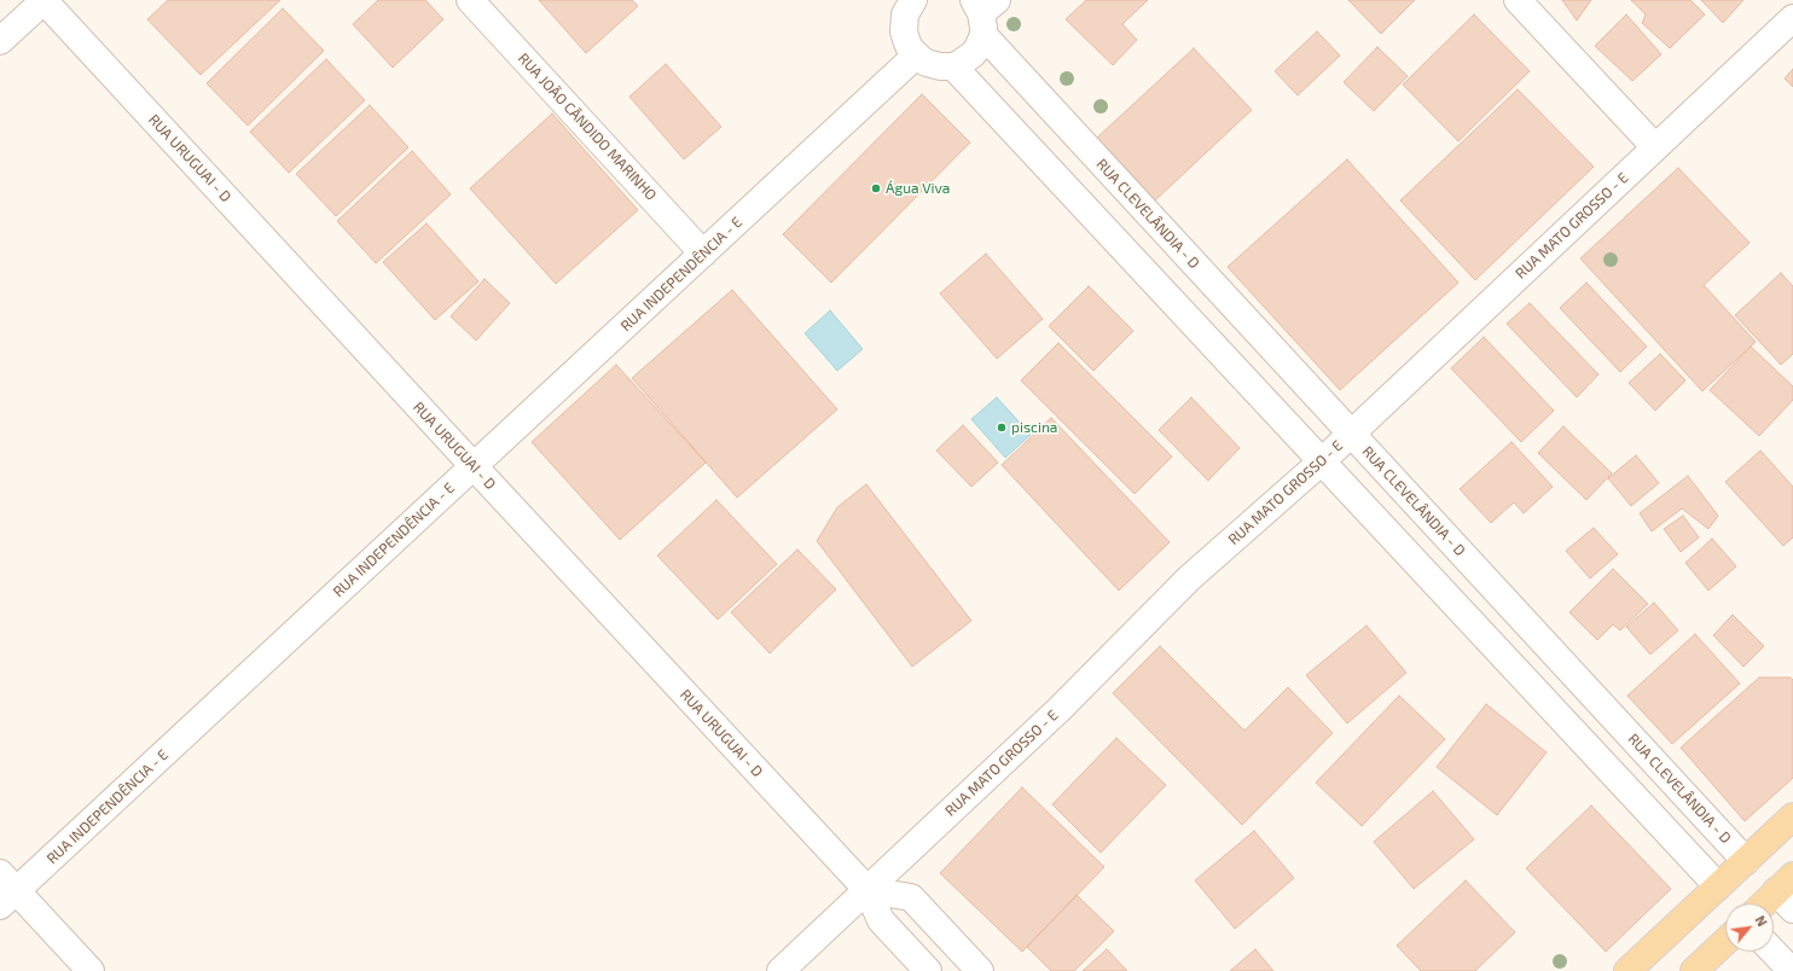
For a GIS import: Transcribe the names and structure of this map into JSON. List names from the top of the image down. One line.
{"streets":{"street":["RUA JOÃO CÂNDIDO MARINHO","RUA URUGUAI - D","RUA CLEVELÂNDIA - D","RUA MATO GROSSO - E","RUA INDEPENDÊNCIA - E"]},"crossings":[["RUA JOÃO CÂNDIDO MARINHO","RUA INDEPENDÊNCIA - E"],["RUA URUGUAI - D","RUA MATO GROSSO - E"],["RUA URUGUAI - D","RUA INDEPENDÊNCIA - E"],["RUA CLEVELÂNDIA - D","RUA MATO GROSSO - E"]],"places":["Água Viva","piscina"],"north":"top right"}
